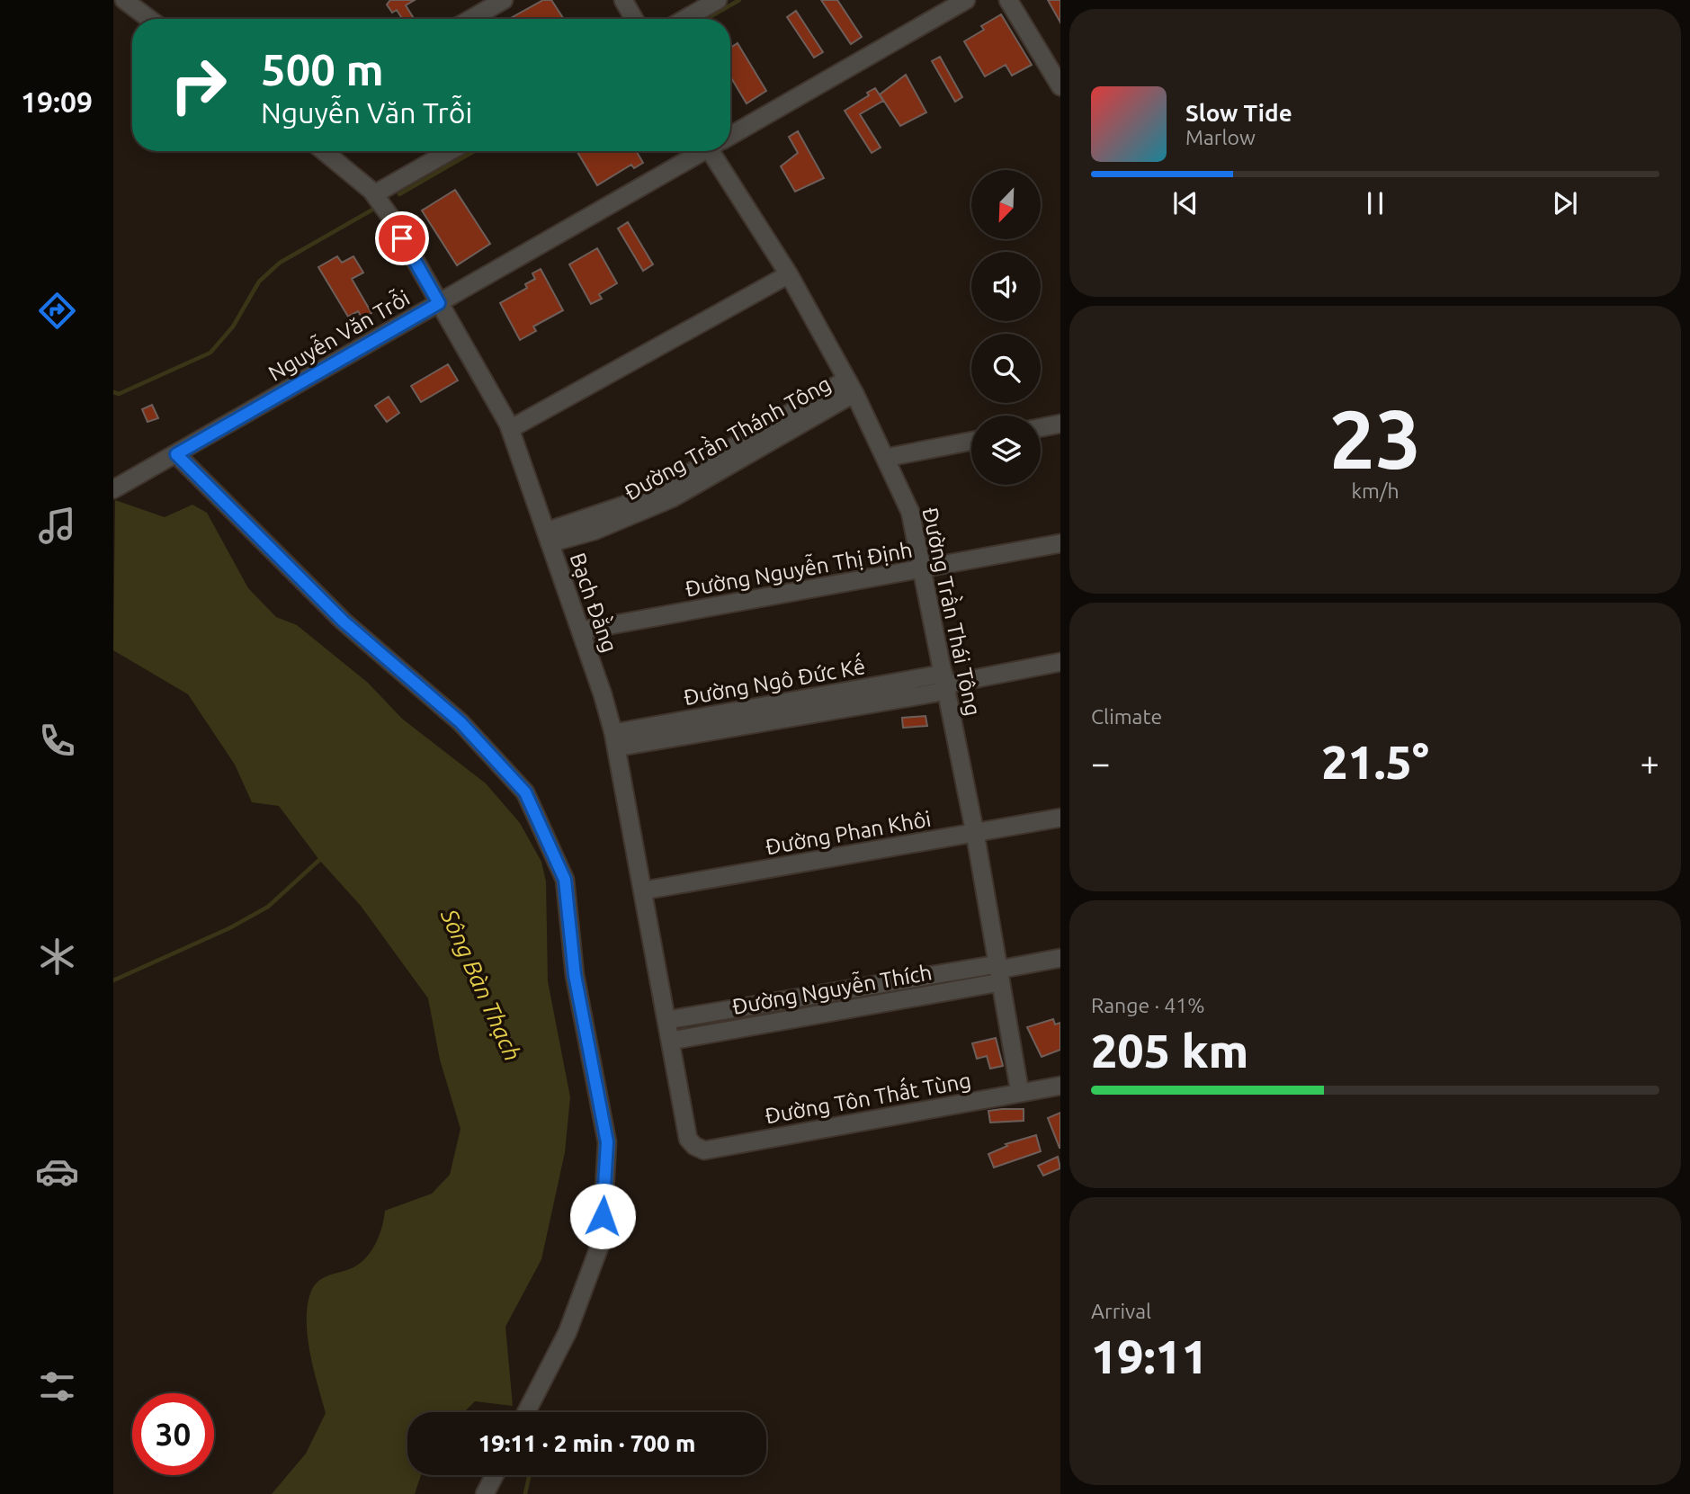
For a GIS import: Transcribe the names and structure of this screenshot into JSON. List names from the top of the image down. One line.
{"streets":{"street":["Nguyễn Văn Trỗi","Đường Trần Thánh Tông","Đường Nguyễn Thị Định","Bạch Đằng","Đường Trần Thái Tông","Đường Ngô Đức Kế","Đường Phan Khôi","Đường Nguyễn Thích","Đường Tôn Thất Tùng"]},"crossings":[["Nguyễn Văn Trỗi","Bạch Đằng"],["Đường Trần Thánh Tông","Bạch Đằng"],["Đường Trần Thánh Tông","Đường Trần Thái Tông"],["Đường Nguyễn Thị Định","Bạch Đằng"],["Đường Nguyễn Thị Định","Đường Trần Thái Tông"],["Bạch Đằng","Đường Ngô Đức Kế"],["Bạch Đằng","Đường Phan Khôi"],["Bạch Đằng","Đường Nguyễn Thích"],["Bạch Đằng","Đường Tôn Thất Tùng"],["Đường Trần Thái Tông","Đường Ngô Đức Kế"],["Đường Trần Thái Tông","Đường Phan Khôi"],["Đường Trần Thái Tông","Đường Nguyễn Thích"],["Đường Trần Thái Tông","Đường Tôn Thất Tùng"]],"water":["Sông Bàn Thạch"],"north":"bottom left","page":{"tabs":"19:09","turn":["500 m","Nguyễn Văn Trỗi"],"song":["Slow Tide","Marlow"],"tile":[["23","km/h"],"Climate",["Range · 41%","205 km"],["Arrival","19:11"]],"heat":["−","21.5°","+"],"limit":"30","trip":"19:11 · 2 min · 700 m"}}
